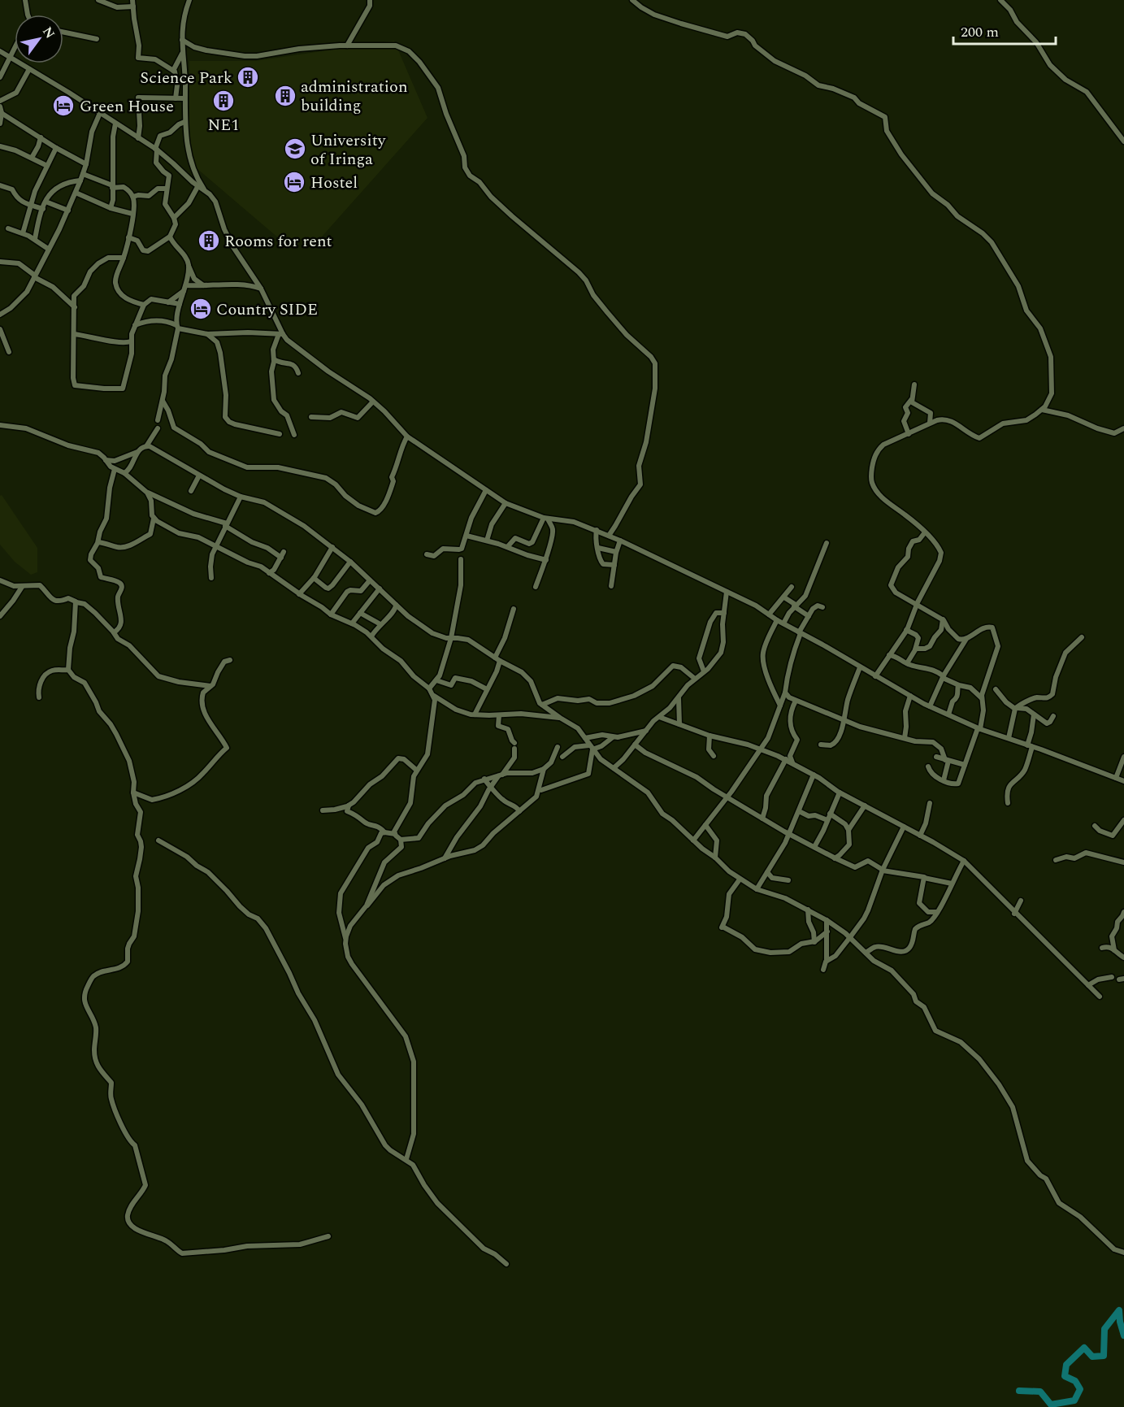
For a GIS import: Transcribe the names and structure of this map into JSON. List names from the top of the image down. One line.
{"places":{"building":["Science Park","administration building","NE1","Rooms for rent"],"hotel":["Green House","Hostel","Country SIDE"],"school or university":["University of Iringa"]},"scale_bar":"200 m","north":"top right"}
